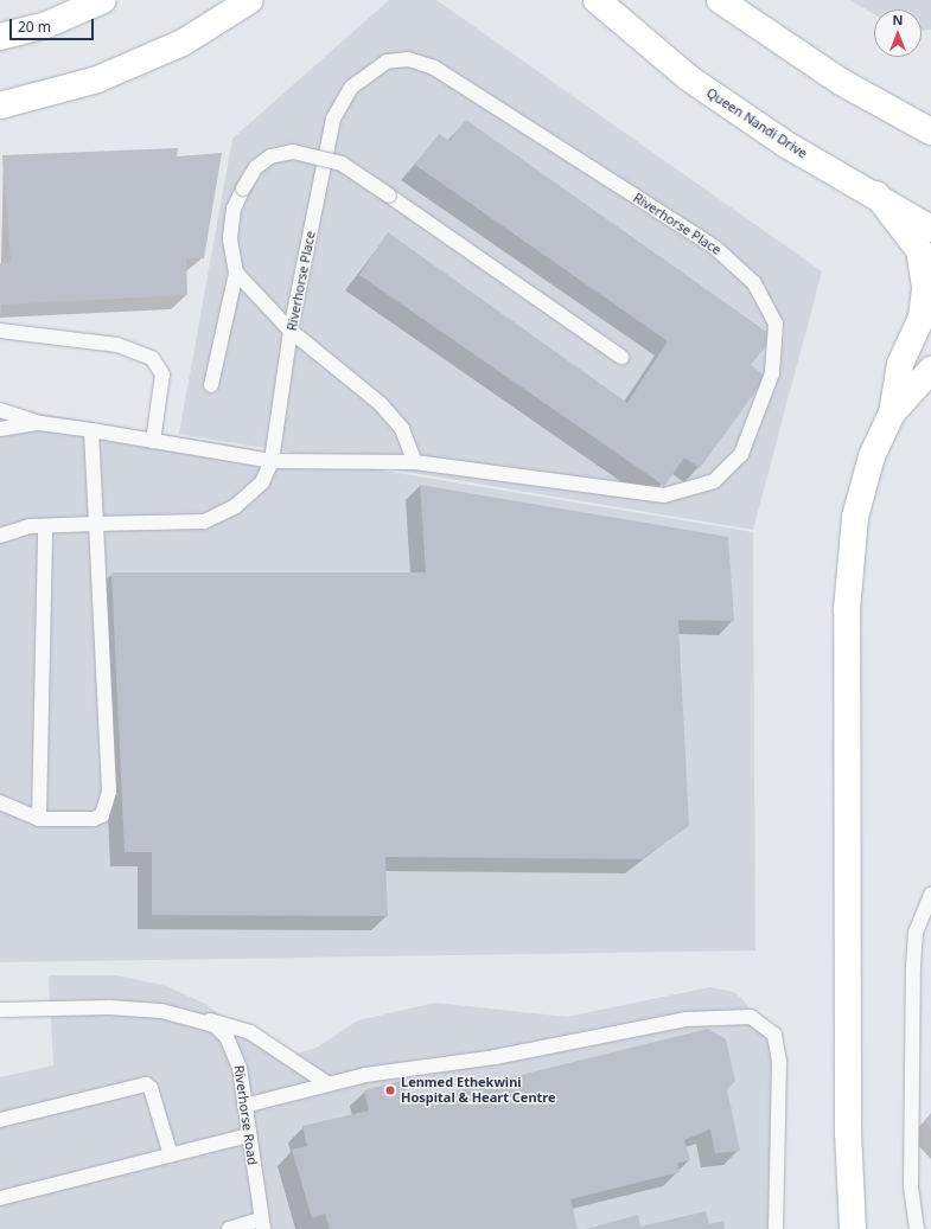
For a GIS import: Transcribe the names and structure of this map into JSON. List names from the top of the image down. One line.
{"streets":{"main road":["Queen Nandi Drive"],"lane":["Riverhorse Place","Riverhorse Road"]},"places":["Lenmed Ethekwini Hospital & Heart Centre"],"scale_bar":"20 m","north":"top"}
